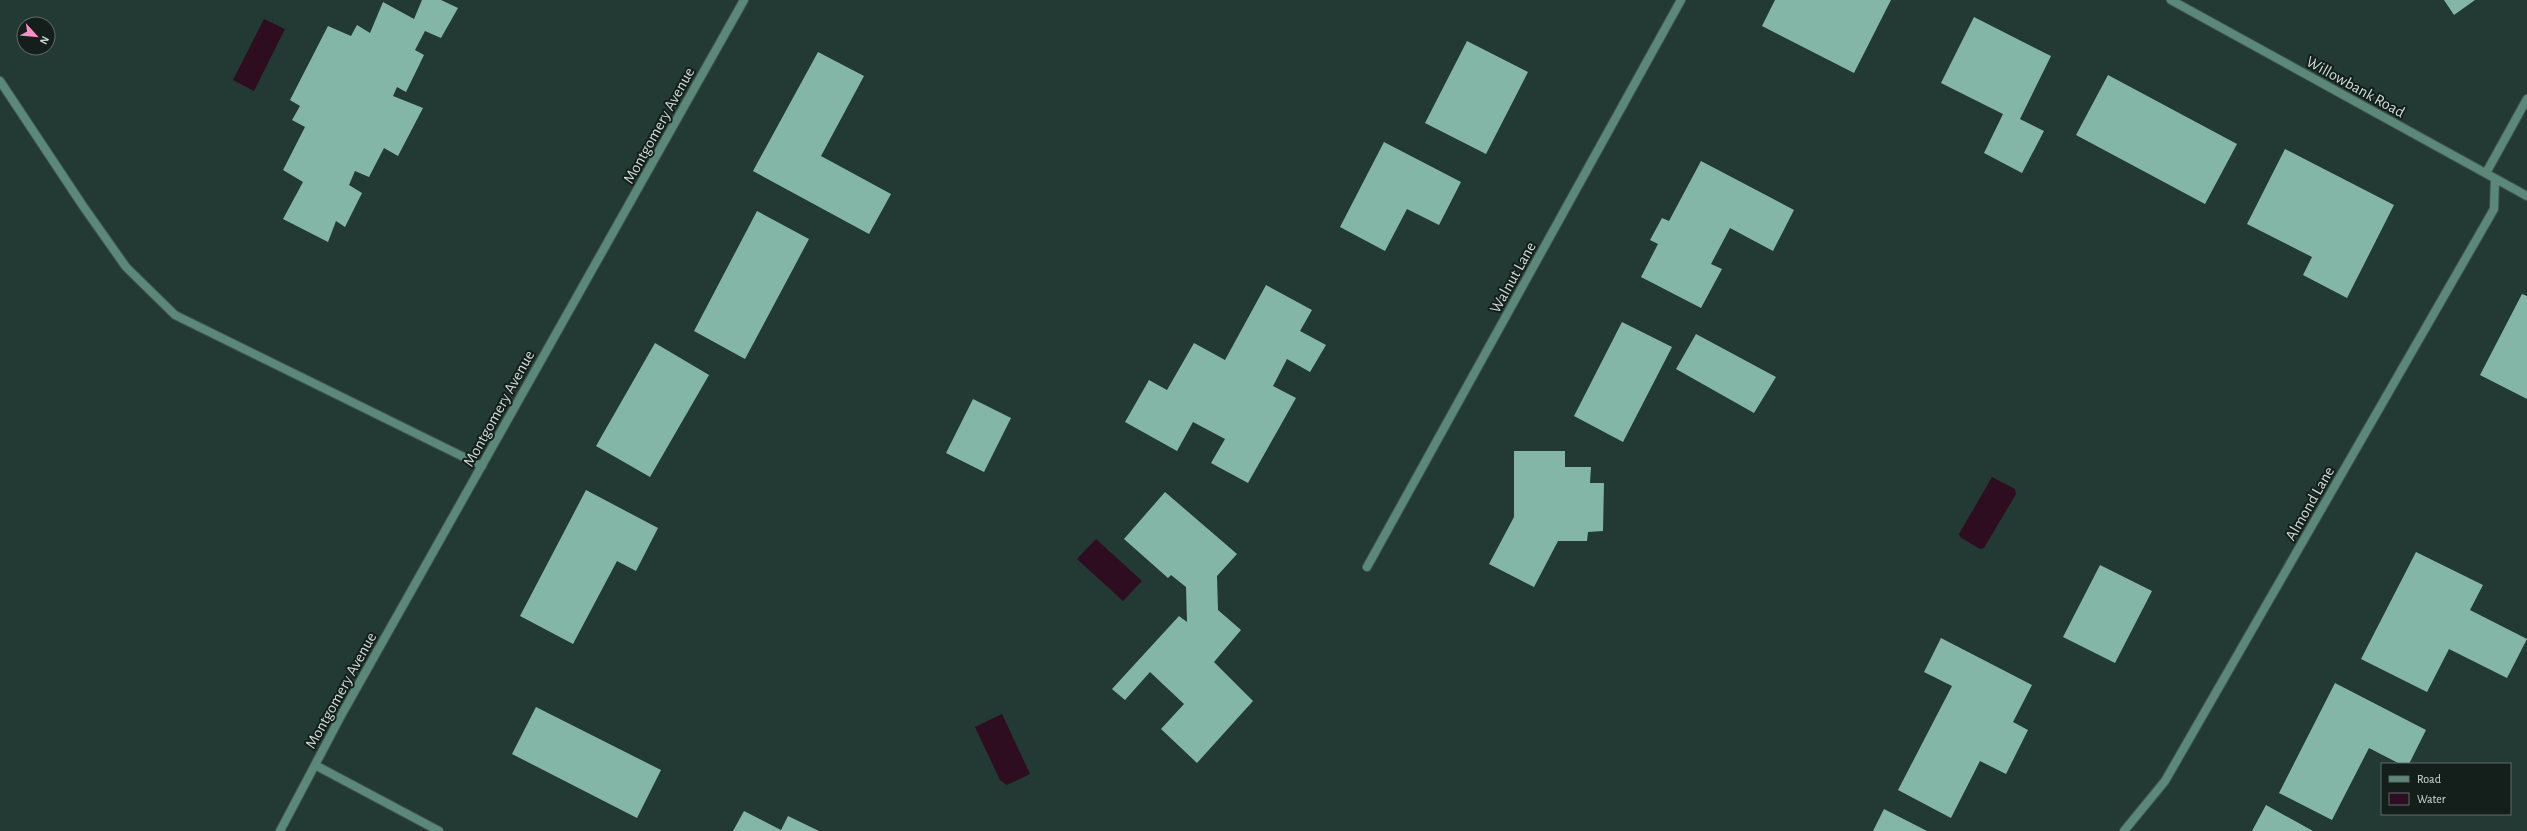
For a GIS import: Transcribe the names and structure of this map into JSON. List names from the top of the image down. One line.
{"streets":{"street":["Willowbank Road","Montgomery Avenue","Walnut Lane","Almond Lane"]},"crossings":[["Willowbank Road","Almond Lane"]],"legend":["Road","Water"],"north":"bottom right"}
